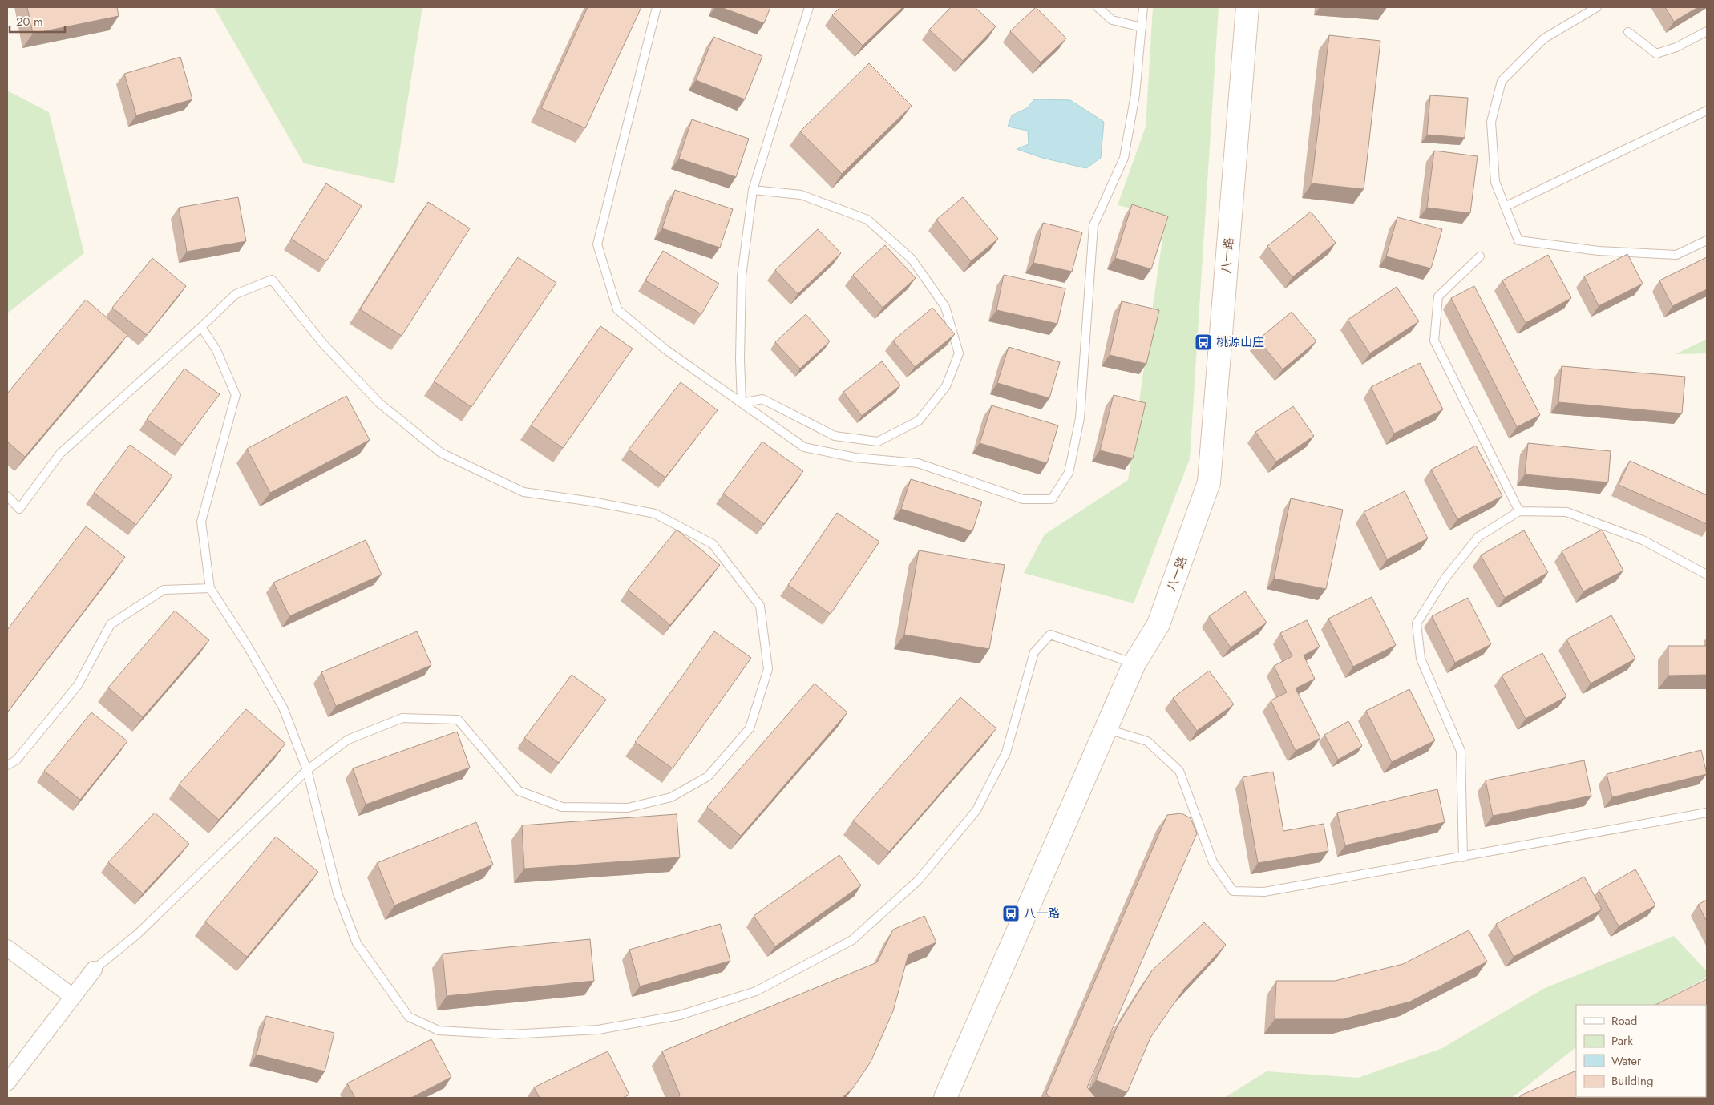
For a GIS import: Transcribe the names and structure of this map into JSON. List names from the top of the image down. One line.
{"streets":{"main road":["八一路"]},"places":{"bus stop":["桃源山庄","八一路"]},"legend":["Road","Park","Water","Building"],"scale_bar":"20 m"}
